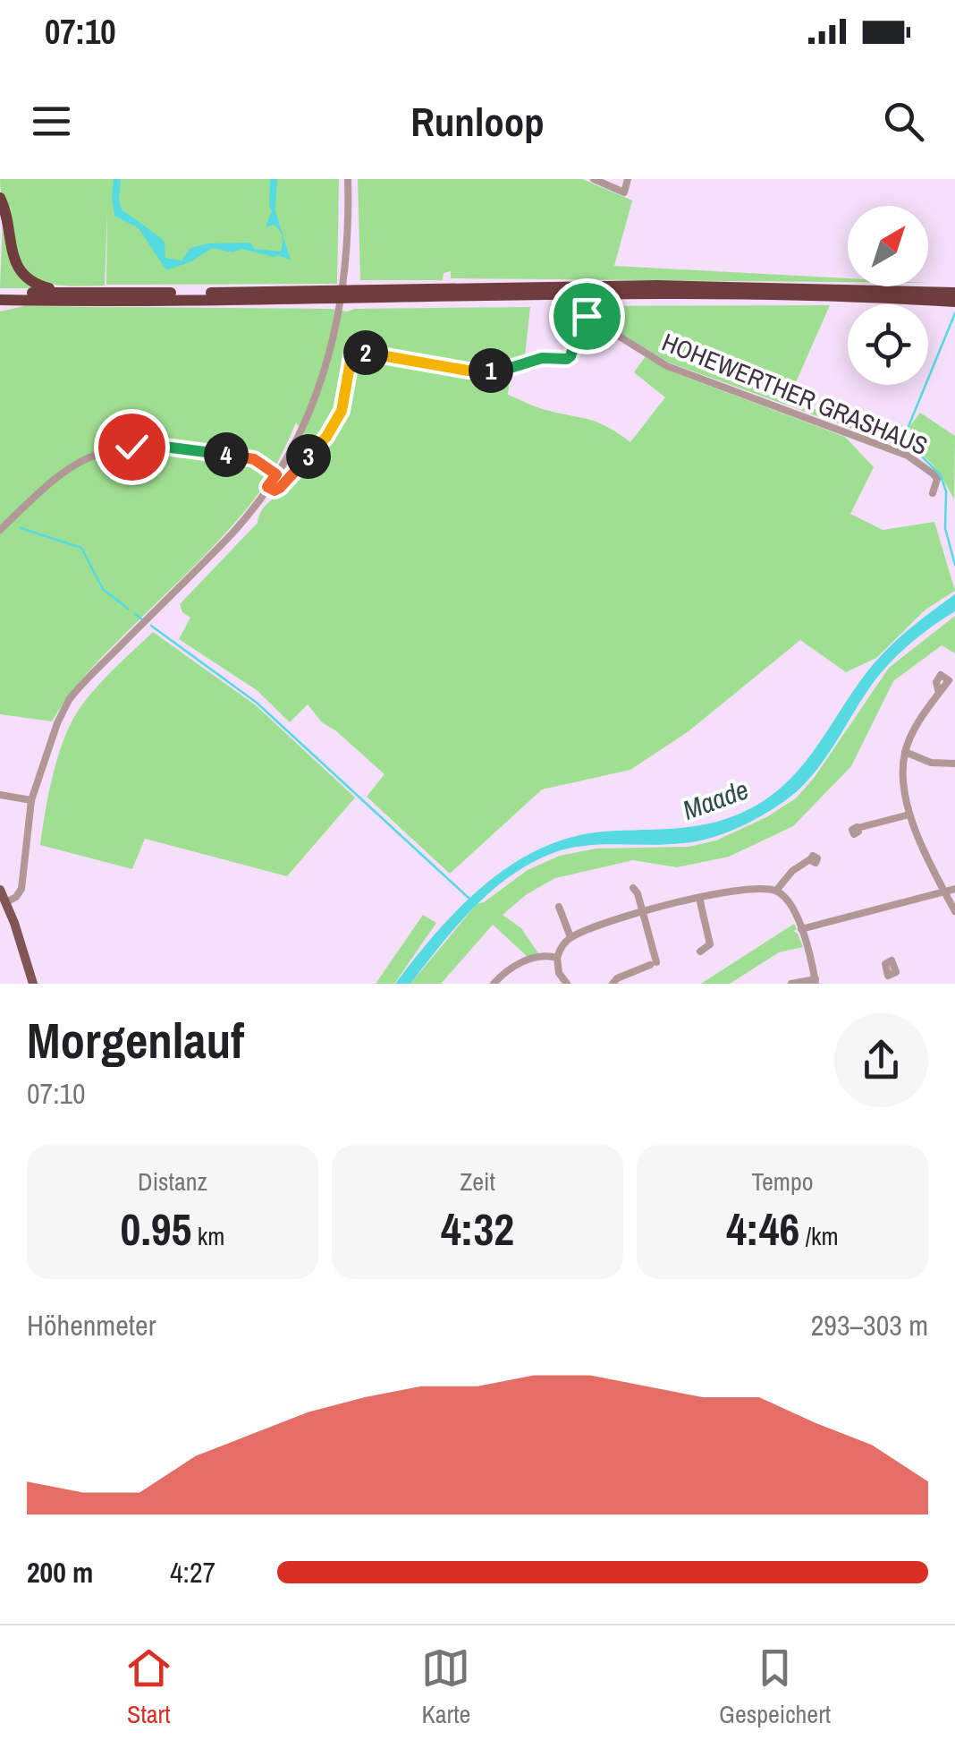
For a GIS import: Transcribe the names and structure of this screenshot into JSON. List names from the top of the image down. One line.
{"streets":{"street":["HOHEWERTHER GRASHAUS"]},"water":["Maade"],"north":"top right","page":{"status":"07:10","header":"Runloop","pins":["2","1","4","3"],"heading":["Morgenlauf","07:10"],"stats":[["Distanz","0.95 km"],["Zeit","4:32"],["Tempo","4:46 /km"]],"chart":["Höhenmeter","293–303 m"],"list":[{"name":"200 m","note":"4:27"}],"tabs":["Start","Karte","Gespeichert"]}}
